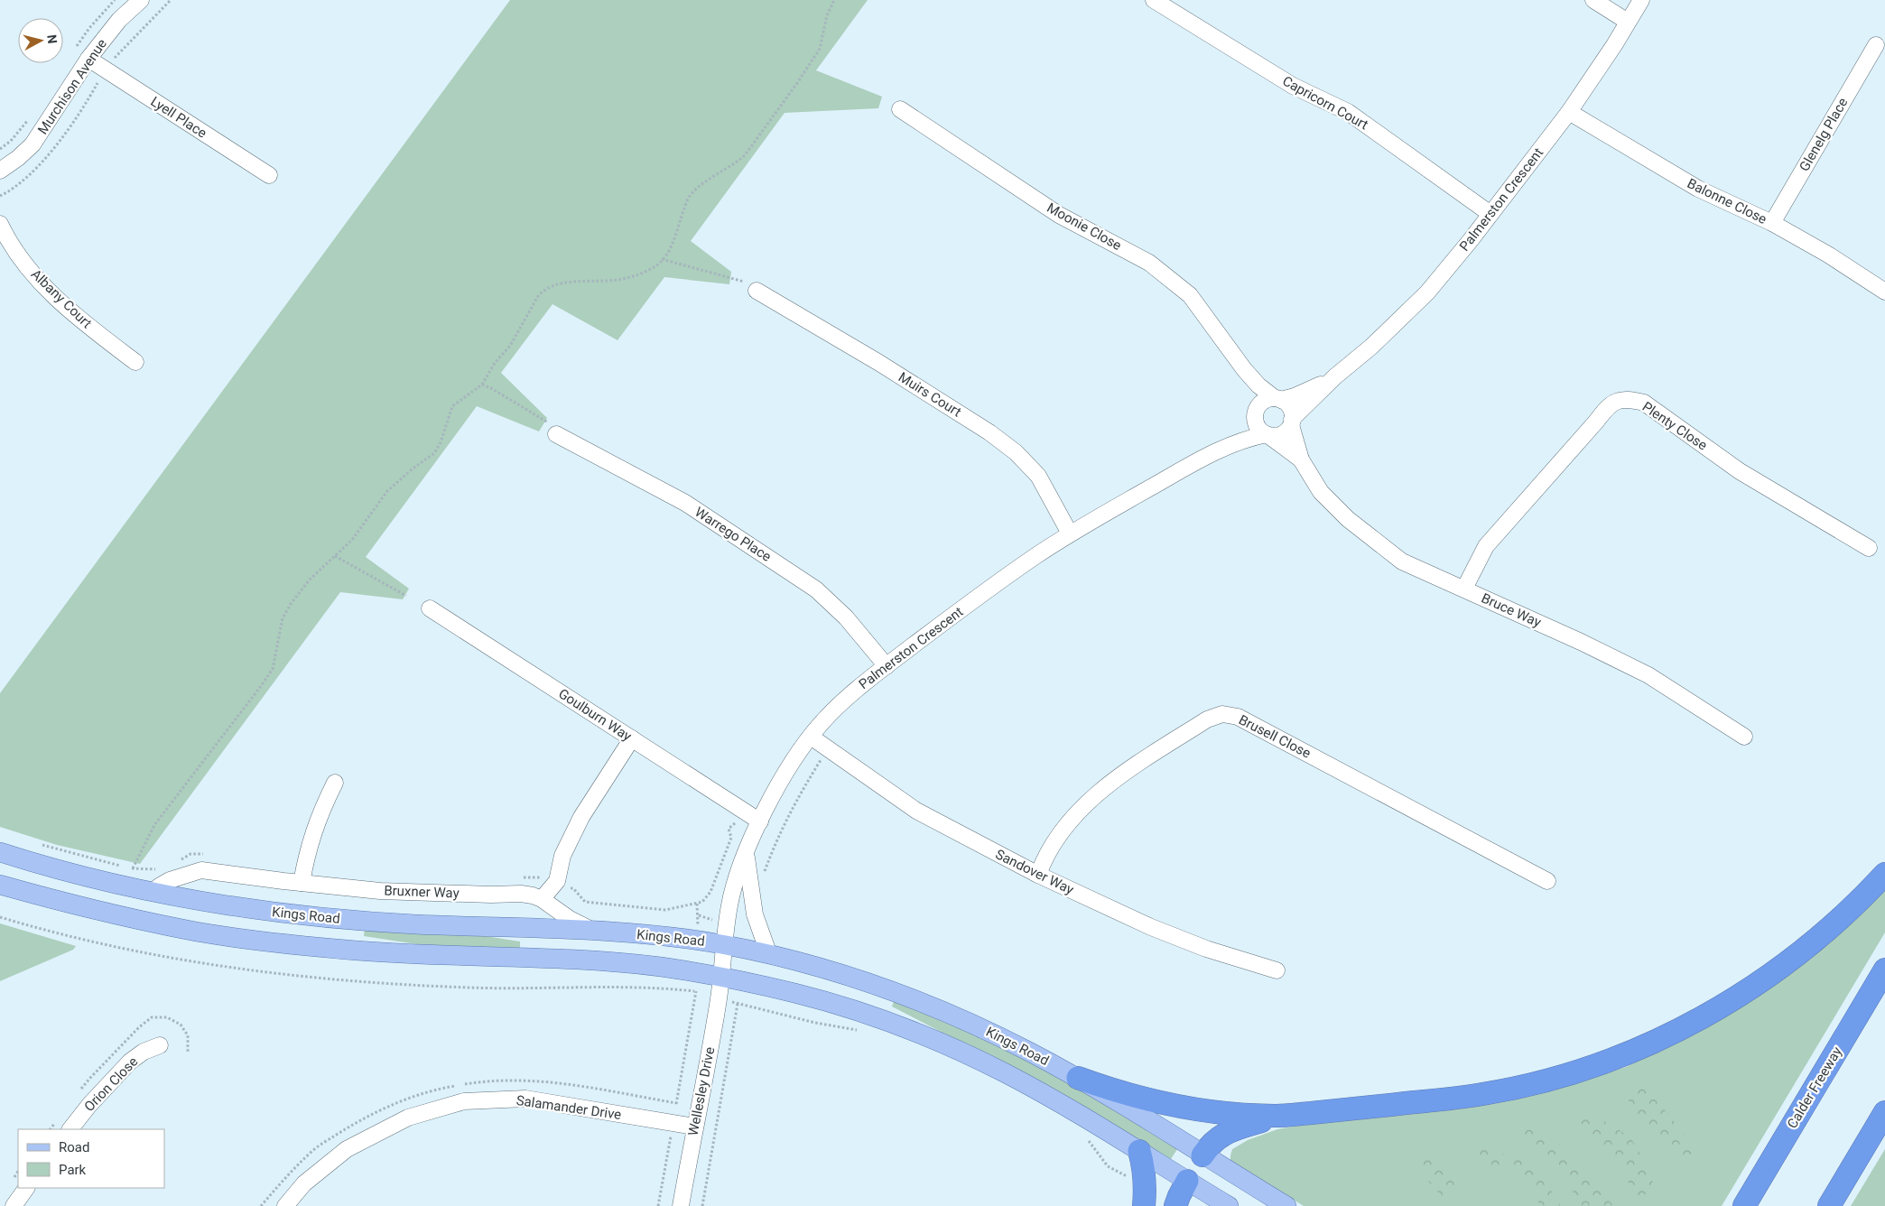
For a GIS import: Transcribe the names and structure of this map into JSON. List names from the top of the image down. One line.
{"streets":{"highway":["Calder Freeway"],"main road":["Kings Road"],"street":["Murchison Avenue","Capricorn Court","Lyell Place","Glenelg Place","Palmerston Crescent","Balonne Close","Moonie Close","Albany Court","Muirs Court","Plenty Close","Warrego Place","Bruce Way","Goulburn Way","Brusell Close","Sandover Way","Bruxner Way","Orion Close","Wellesley Drive","Salamander Drive"]},"crossings":[["Murchison Avenue","Lyell Place"],["Capricorn Court","Palmerston Crescent"],["Glenelg Place","Balonne Close"],["Palmerston Crescent","Balonne Close"],["Palmerston Crescent","Moonie Close"],["Palmerston Crescent","Muirs Court"],["Palmerston Crescent","Warrego Place"],["Palmerston Crescent","Bruce Way"],["Palmerston Crescent","Goulburn Way"],["Palmerston Crescent","Sandover Way"],["Palmerston Crescent","Kings Road"],["Palmerston Crescent","Wellesley Drive"],["Moonie Close","Bruce Way"],["Plenty Close","Bruce Way"],["Brusell Close","Sandover Way"],["Bruxner Way","Kings Road"],["Wellesley Drive","Salamander Drive"]],"legend":["Road","Park"],"north":"right"}
